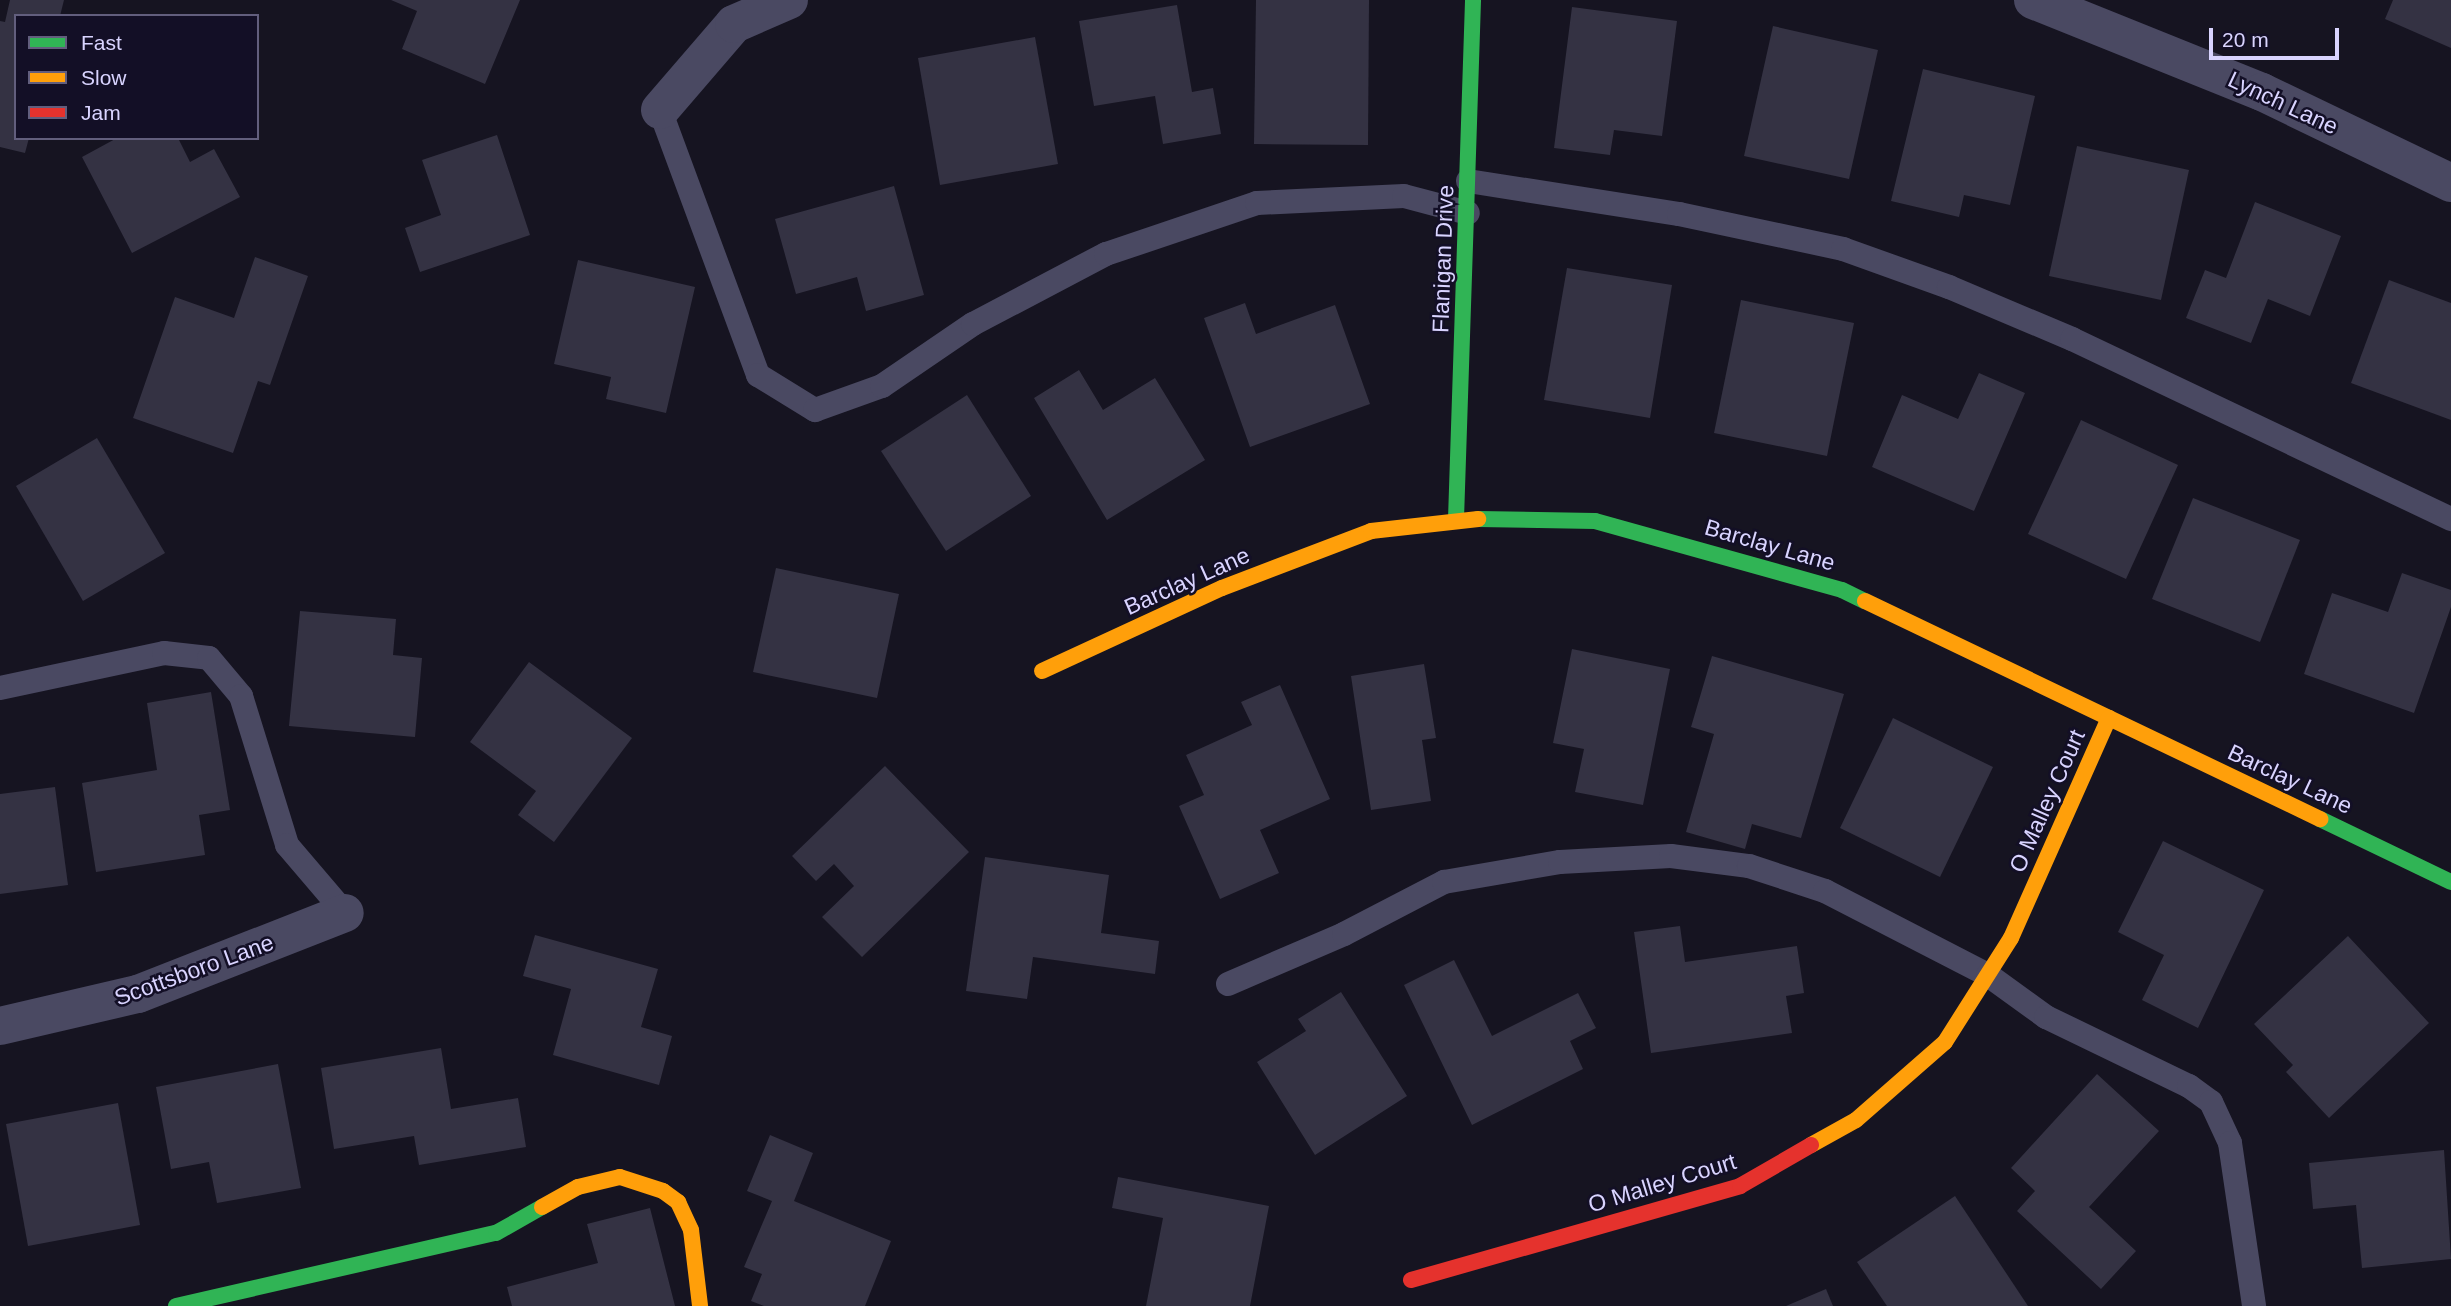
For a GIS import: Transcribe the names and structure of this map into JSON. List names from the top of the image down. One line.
{"streets":{"street":["Lynch Lane","Flanigan Drive","Barclay Lane","O Malley Court","Scottsboro Lane"]},"crossings":[["Flanigan Drive","Barclay Lane"],["Barclay Lane","O Malley Court"]],"legend":["Fast","Slow","Jam"],"scale_bar":"20 m"}
